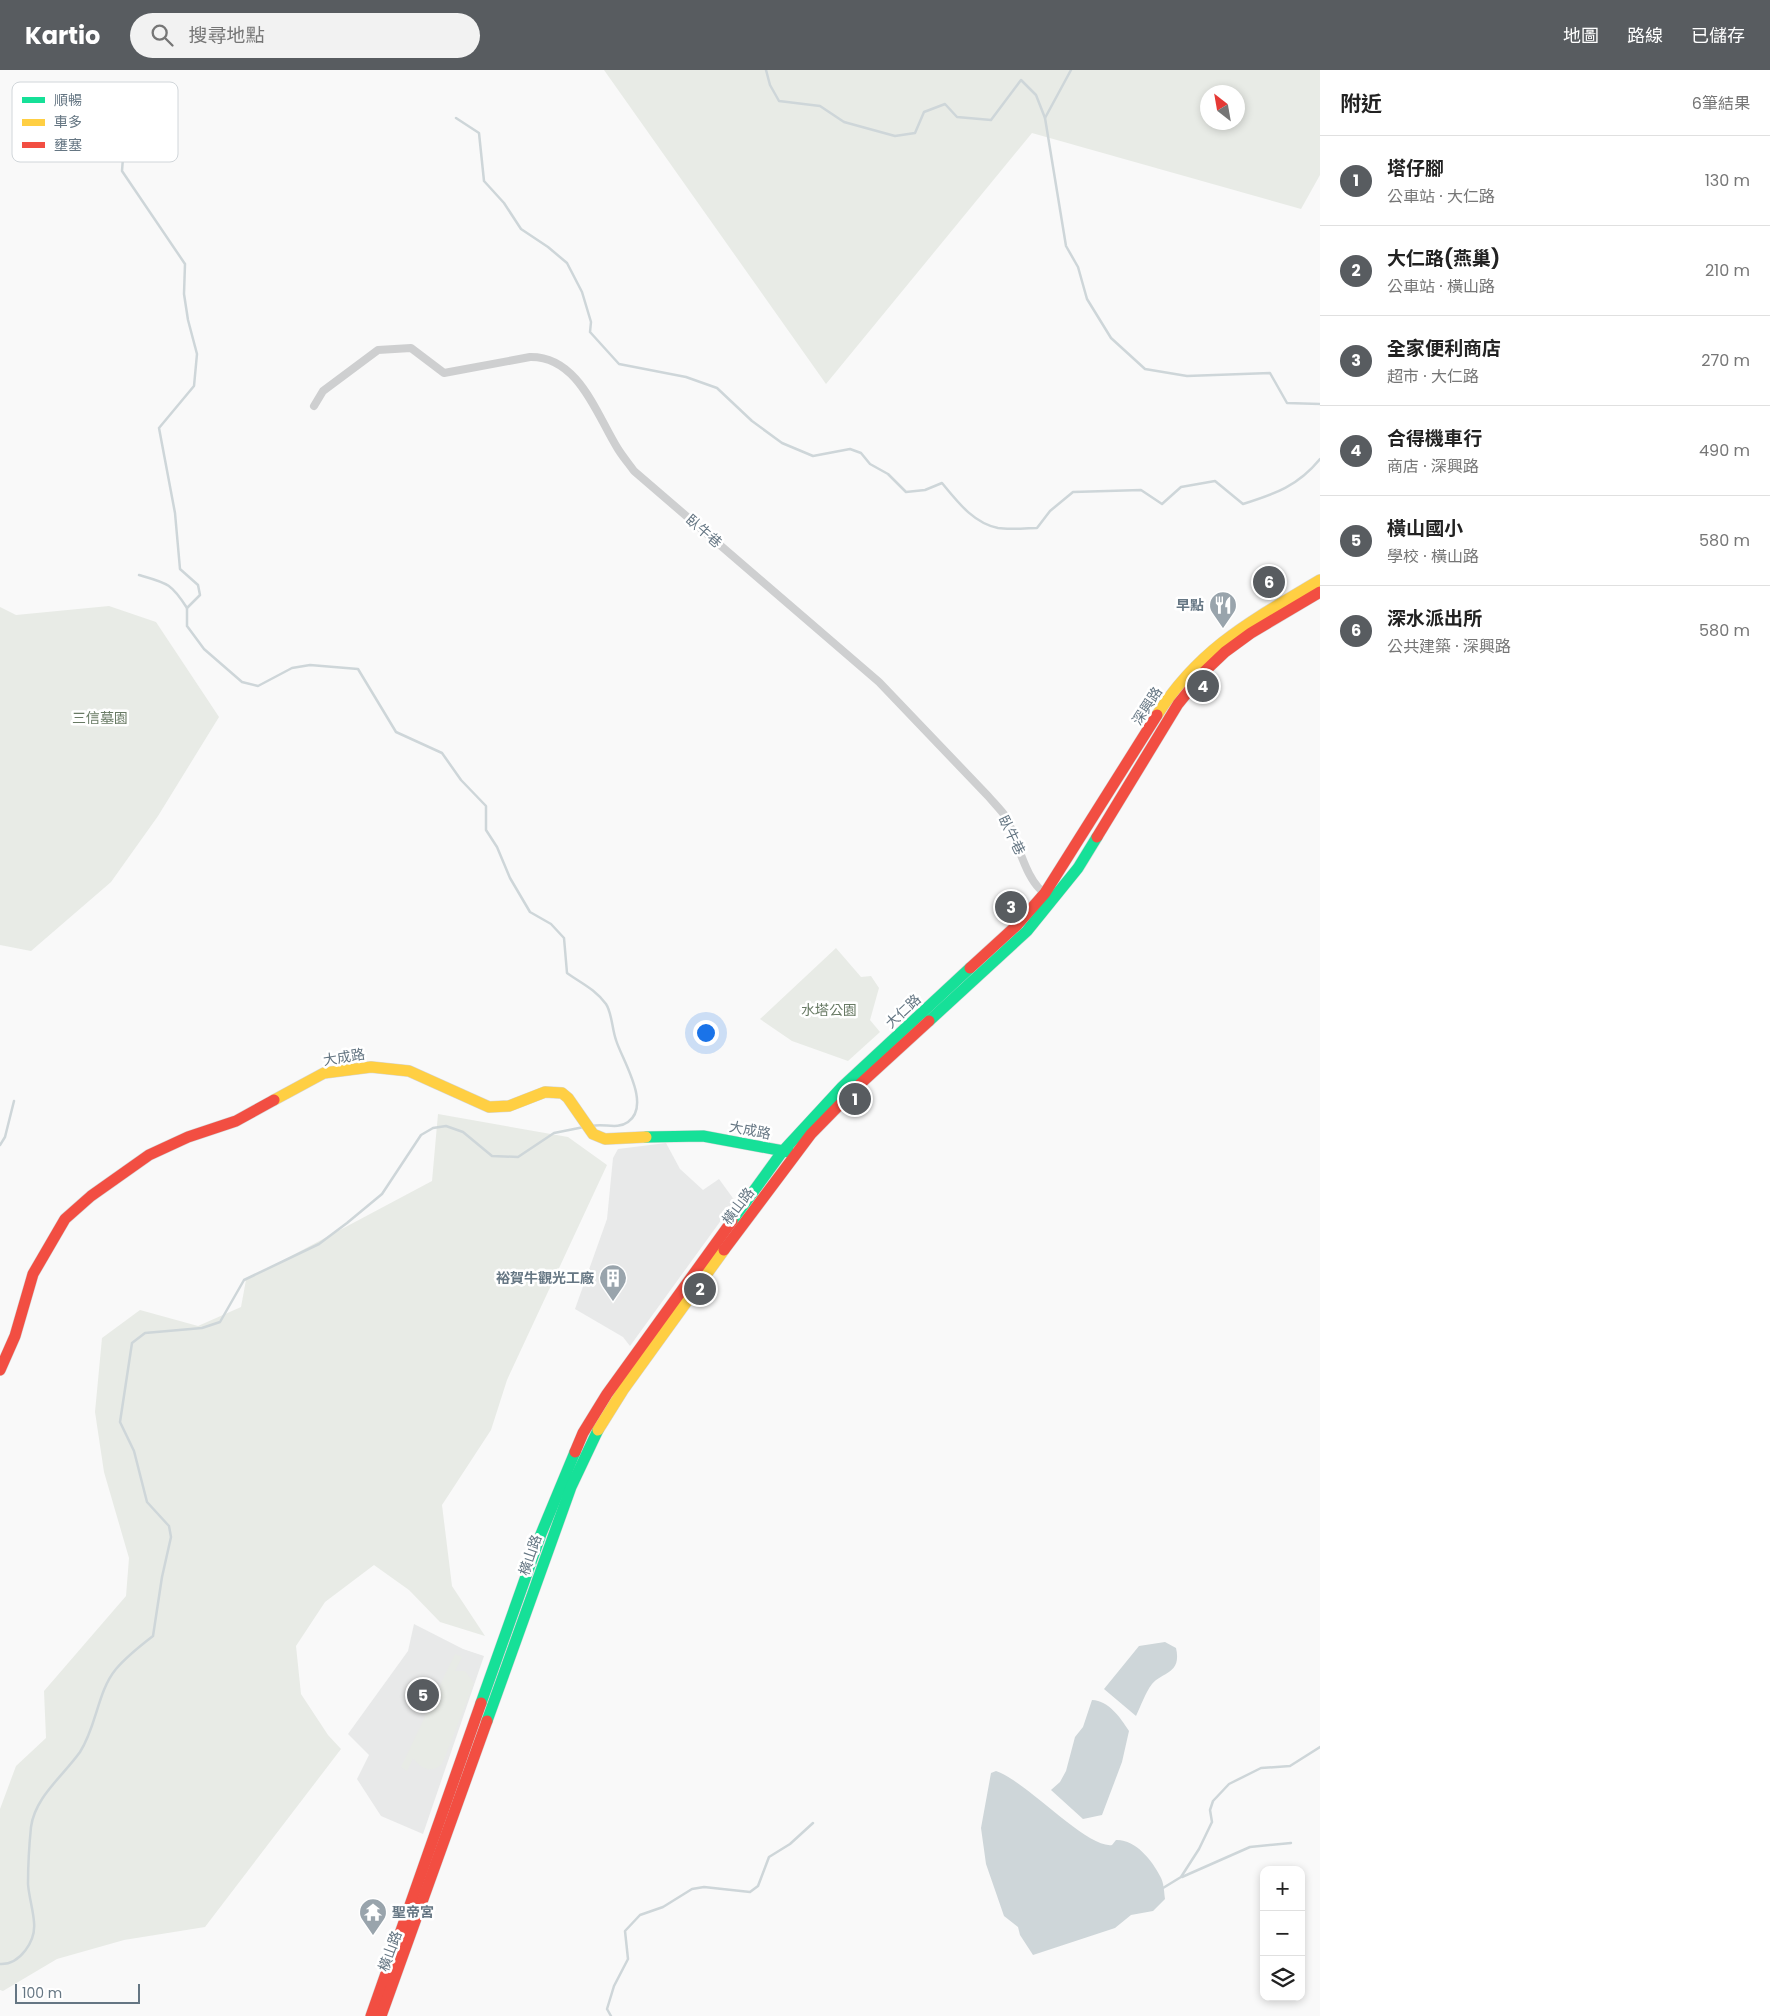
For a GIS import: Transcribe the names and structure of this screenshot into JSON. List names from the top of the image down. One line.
{"streets":{"main road":["深興路","大仁路","大成路","橫山路"],"street":["臥牛巷"]},"crossings":[["臥牛巷","深興路"],["臥牛巷","大仁路"],["深興路","大仁路"],["大仁路","大成路"],["大仁路","橫山路"],["大成路","橫山路"]],"parks":["三信墓園","水塔公園"],"places":{"restaurant":["早點"],"building":["裕賀牛觀光工廠"],"temple":["聖帝宮"]},"legend":["順暢","車多","壅塞"],"scale_bar":"100 m","north":"top left","page":{"header":"Kartio","search":"搜尋地點","nav":["地圖","路線","已儲存"],"heading":["附近","6筆結果"],"list":[{"mark":"1","name":"塔仔腳","note":"公車站 · 大仁路","value":"130 m"},{"mark":"2","name":"大仁路(燕巢)","note":"公車站 · 橫山路","value":"210 m"},{"mark":"3","name":"全家便利商店","note":"超市 · 大仁路","value":"270 m"},{"mark":"4","name":"合得機車行","note":"商店 · 深興路","value":"490 m"},{"mark":"5","name":"橫山國小","note":"學校 · 橫山路","value":"580 m"},{"mark":"6","name":"深水派出所","note":"公共建築 · 深興路","value":"580 m"}],"pins":["6","4","3","1","2","5"],"map_buttons":["+","−"],"scale":"100 m"}}
